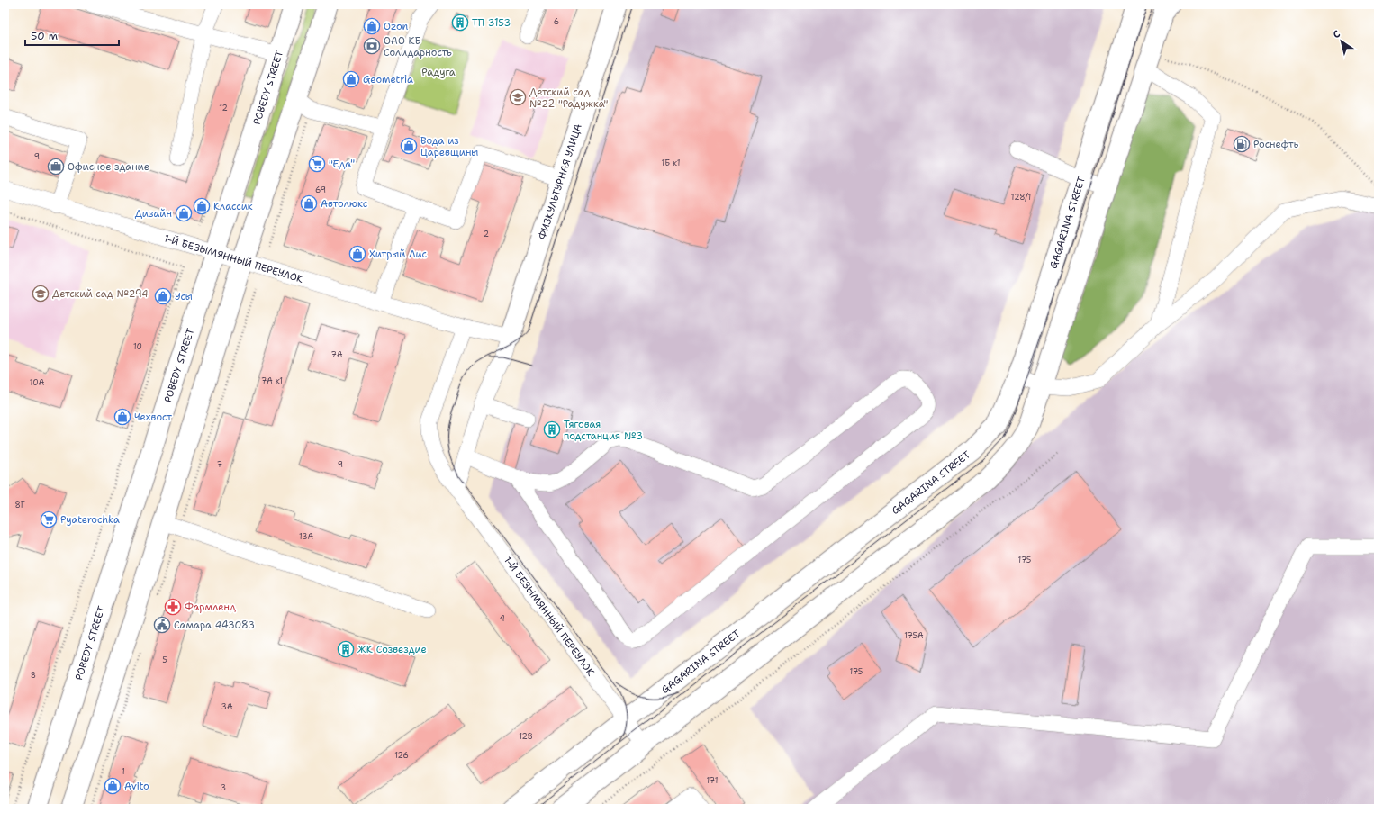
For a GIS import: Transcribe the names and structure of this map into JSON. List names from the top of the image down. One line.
{"streets":{"main road":["POBEDY STREET","ФИЗКУЛЬТУРНАЯ УЛИЦА","GAGARINA STREET"],"street":["1-Й БЕЗЫМЯННЫЙ ПЕРЕУЛОК"]},"crossings":[["POBEDY STREET","1-Й БЕЗЫМЯННЫЙ ПЕРЕУЛОК"],["ФИЗКУЛЬТУРНАЯ УЛИЦА","1-Й БЕЗЫМЯННЫЙ ПЕРЕУЛОК"],["GAGARINA STREET","1-Й БЕЗЫМЯННЫЙ ПЕРЕУЛОК"]],"parks":["Радyга"],"places":{"building":["ТП 3153","Тяговая подстанция №3","ЖК Созвездие"],"shop":["Ozon","Geometria","Вода из Царевщины","Автолюкс","Классик","Дизайн","Хитрый Лис","Усы","Чехвост","Avito"],"bank":["ОАО КБ Солидарность"],"school or university":["Детский сад №22 \"Радужка\"","Детский сад №294"],"fuel station":["Роснефть"],"supermarket":["\"Еда\"","Pyaterochka"],"office":["Офисное здание"],"pharmacy":["Фармленд"],"public building":["Самара 443083"]},"house_numbers":["6","12","9","1Б к1","69","128/1","2","10","7А","7А к1","10А","7","9","8Г","13А","175","4","175А","5","175","8","3А","128","126","1","171","3"],"scale_bar":"50 m","north":"top left"}
